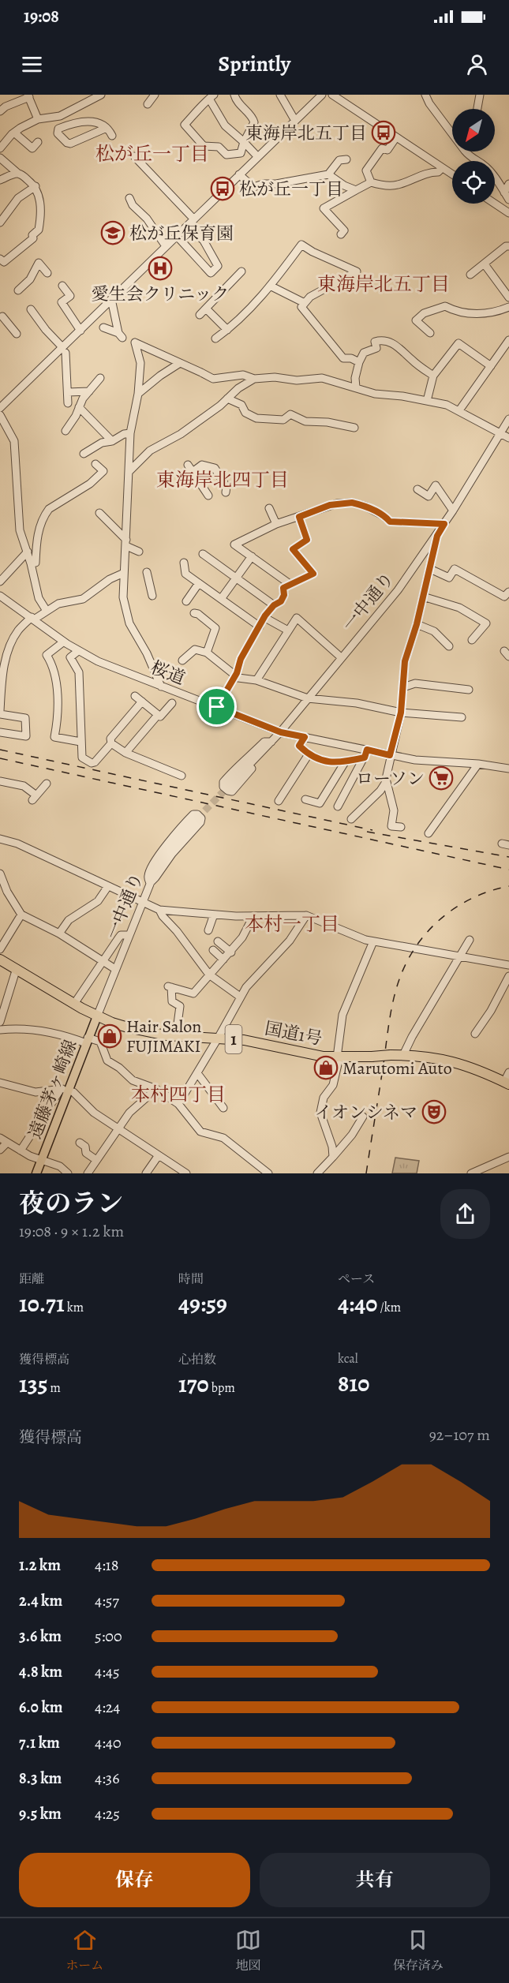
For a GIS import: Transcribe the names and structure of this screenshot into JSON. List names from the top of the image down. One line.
{"streets":{"highway":["国道1号","1"],"main road":["遠藤茅ヶ崎線"],"street":["一中通り","桜道"]},"crossings":[["一中通り","桜道"],["一中通り","国道1号"],["一中通り","遠藤茅ヶ崎線"],["国道1号","遠藤茅ヶ崎線"]],"districts":["松が丘一丁目","東海岸北五丁目","東海岸北四丁目","本村一丁目","本村四丁目"],"places":{"bus stop":["東海岸北五丁目","松が丘一丁目"],"school or university":["松が丘保育園"],"hospital":["愛生会クリニック"],"supermarket":["ローソン"],"shop":["Hair Salon FUJIMAKI","Marutomi Auto"],"theatre":["イオンシネマ"]},"north":"bottom left","page":{"status":"19:08","header":"Sprintly","heading":["夜のラン","19:08 · 9 × 1.2 km"],"stats":[["距離","10.71 km"],["時間","49:59"],["ペース","4:40 /km"],["獲得標高","135 m"],["心拍数","170 bpm"],["kcal","810"]],"chart":["獲得標高","92–107 m"],"list":[{"name":"1.2 km","note":"4:18"},{"name":"2.4 km","note":"4:57"},{"name":"3.6 km","note":"5:00"},{"name":"4.8 km","note":"4:45"},{"name":"6.0 km","note":"4:24"},{"name":"7.1 km","note":"4:40"},{"name":"8.3 km","note":"4:36"},{"name":"9.5 km","note":"4:25"}],"buttons":["保存","共有"],"tabs":["ホーム","地図","保存済み"]}}
